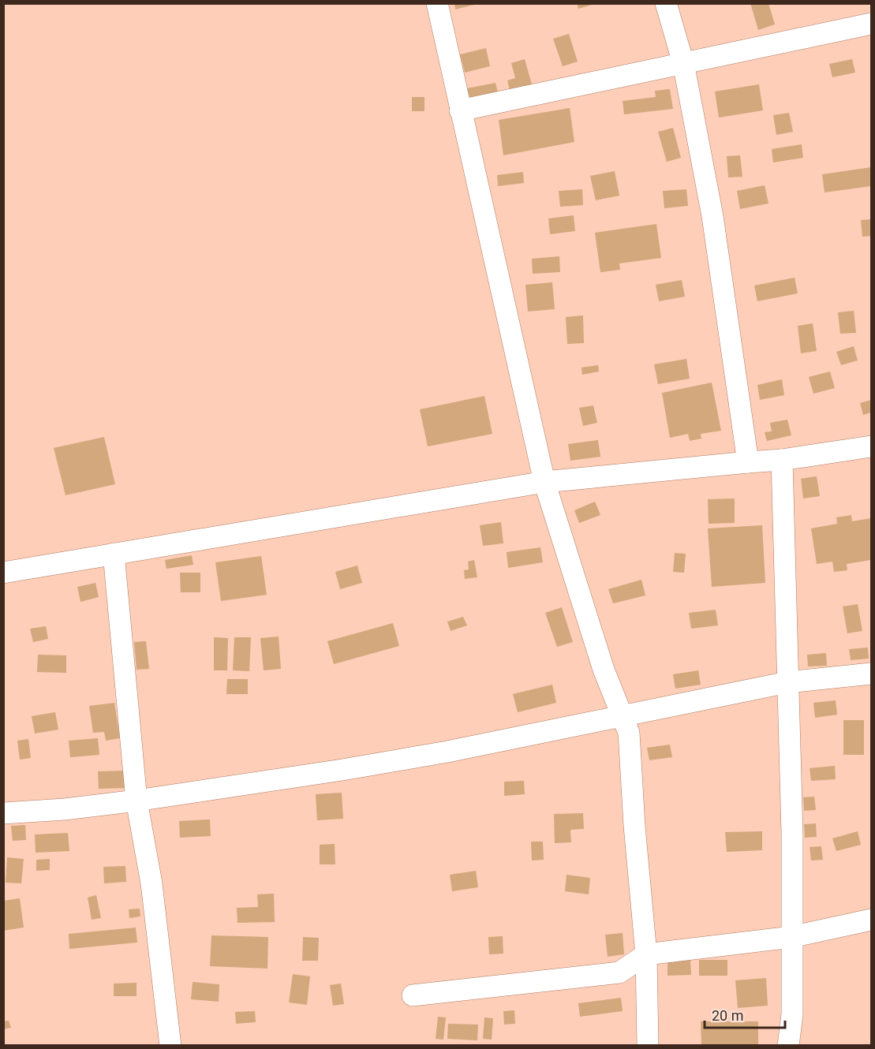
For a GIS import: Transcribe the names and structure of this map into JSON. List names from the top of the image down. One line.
{"scale_bar":"20 m"}
